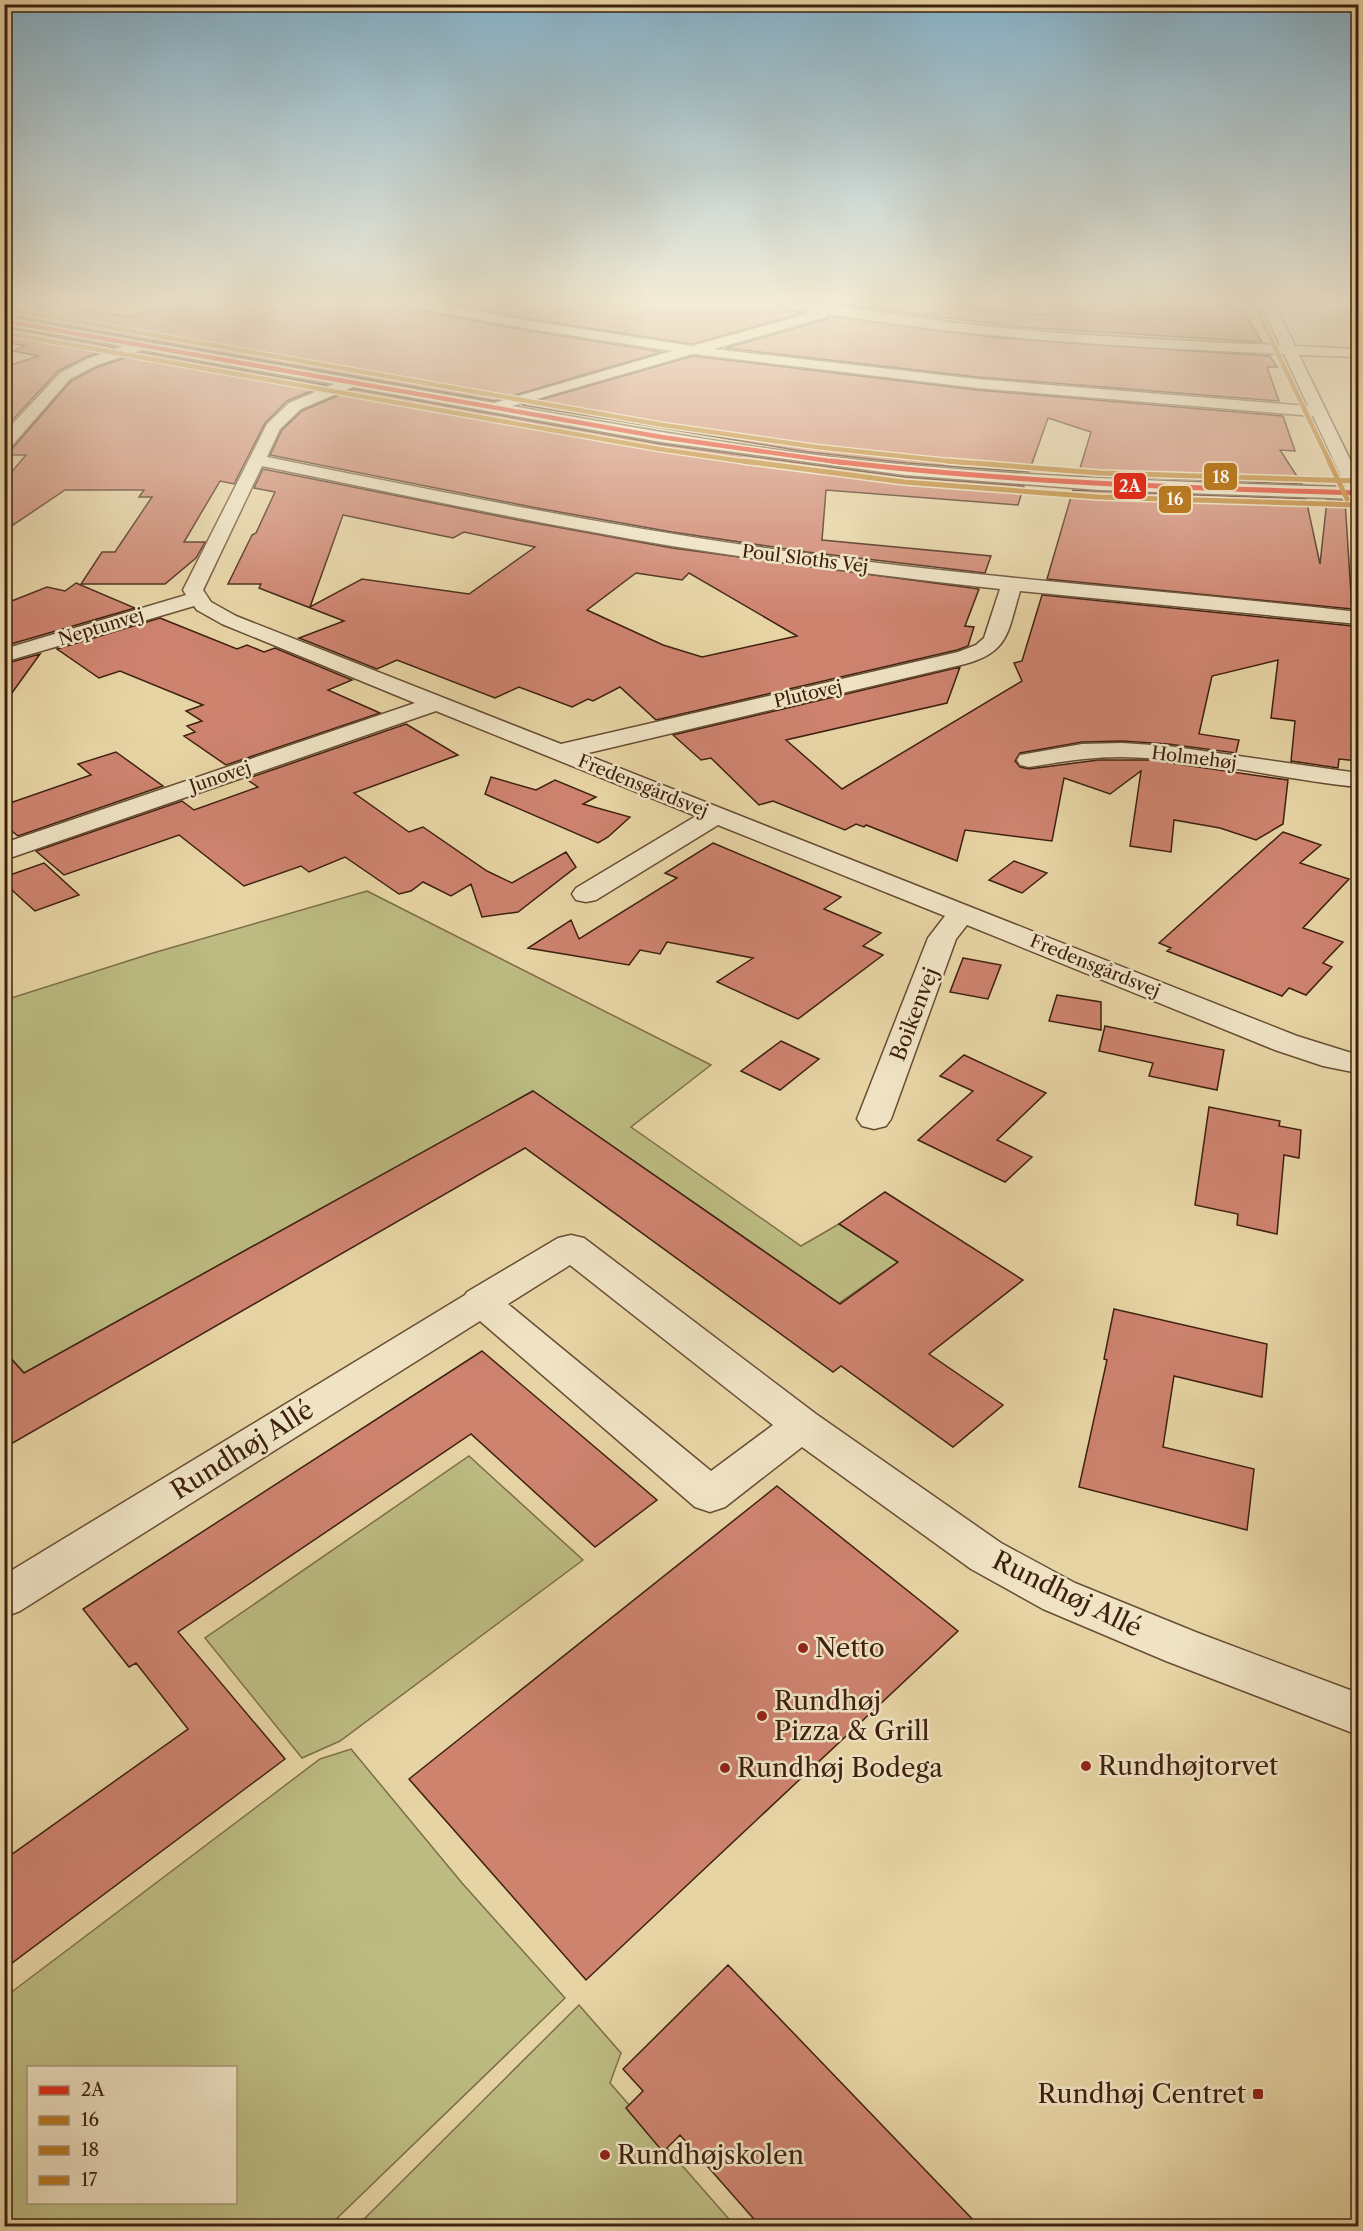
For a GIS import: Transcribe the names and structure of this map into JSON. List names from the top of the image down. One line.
{"streets":{"street":["Poul Sloths Vej","Neptunvej","Plutovej","Holmehøj","Junovej","Fredensgårdsvej","Boikenvej","Rundhøj Allé"]},"crossings":[["Poul Sloths Vej","Plutovej"],["Neptunvej","Fredensgårdsvej"],["Plutovej","Fredensgårdsvej"],["Junovej","Fredensgårdsvej"],["Fredensgårdsvej","Boikenvej"]],"places":{"other":["Netto","Rundhøj Pizza & Grill","Rundhøjtorvet","Rundhøj Bodega","Rundhøjskolen"],"transit":["Rundhøj Centret"]},"lines":["transit line 2A","transit line 16","transit line 18","transit line 17"],"legend":["2A","16","18","17"]}
